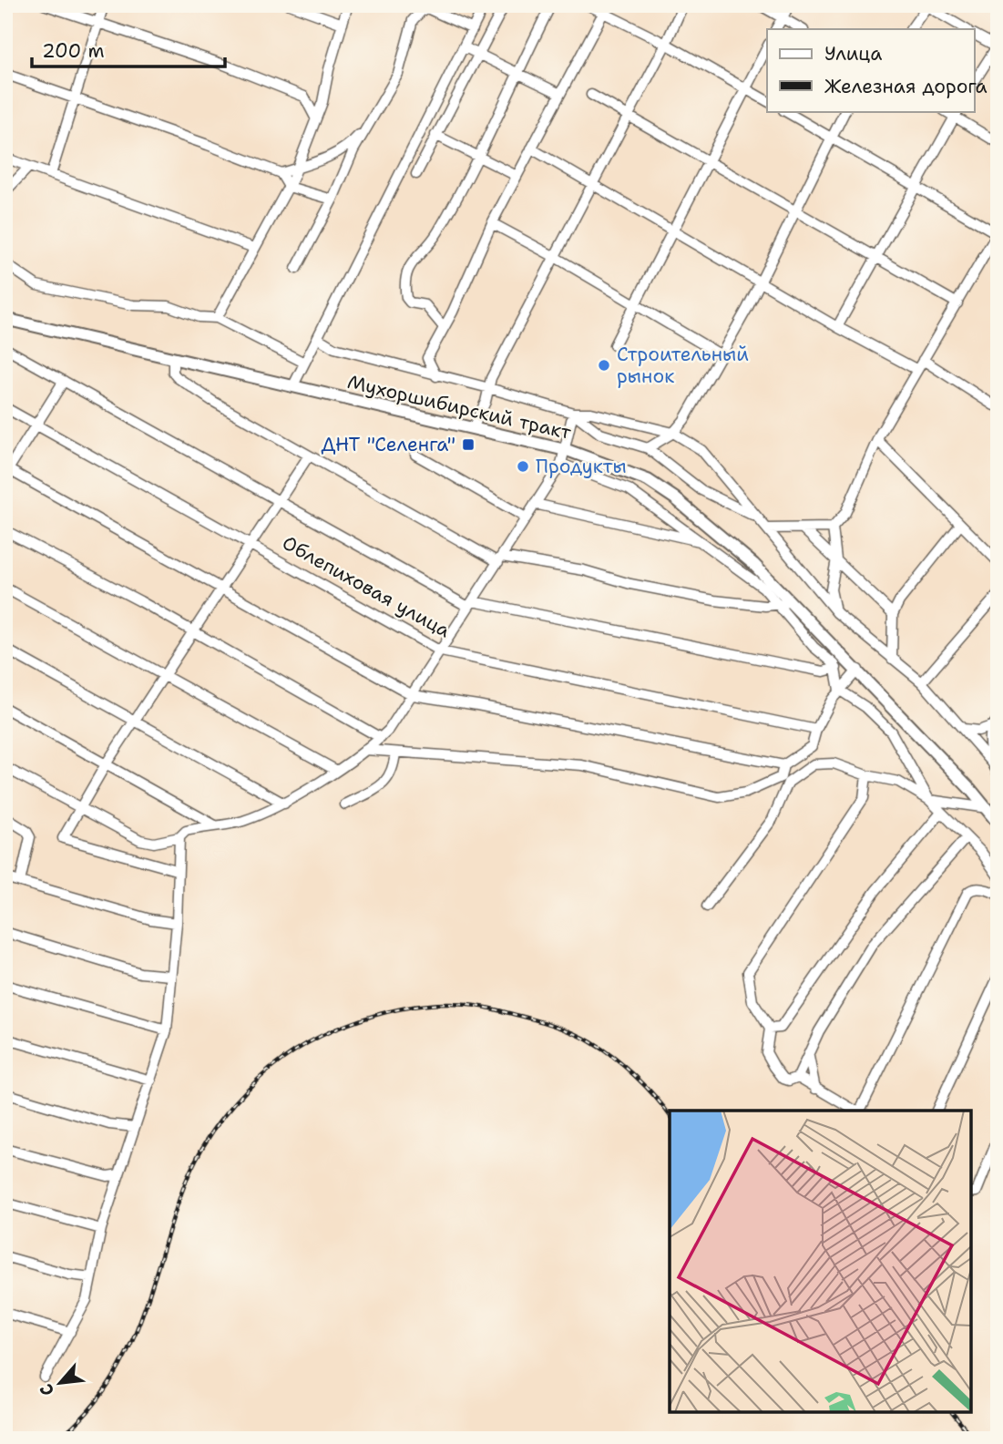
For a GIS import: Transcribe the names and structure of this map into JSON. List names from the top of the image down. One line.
{"streets":{"main road":["Мухоршибирский тракт"],"street":["Облепиховая улица"]},"places":{"other":["Строительный рынок","Продукты"],"transit":["ДНТ \"Селенга\""]},"legend":["Улица","Железная дорога"],"scale_bar":"200 m","north":"bottom left"}
